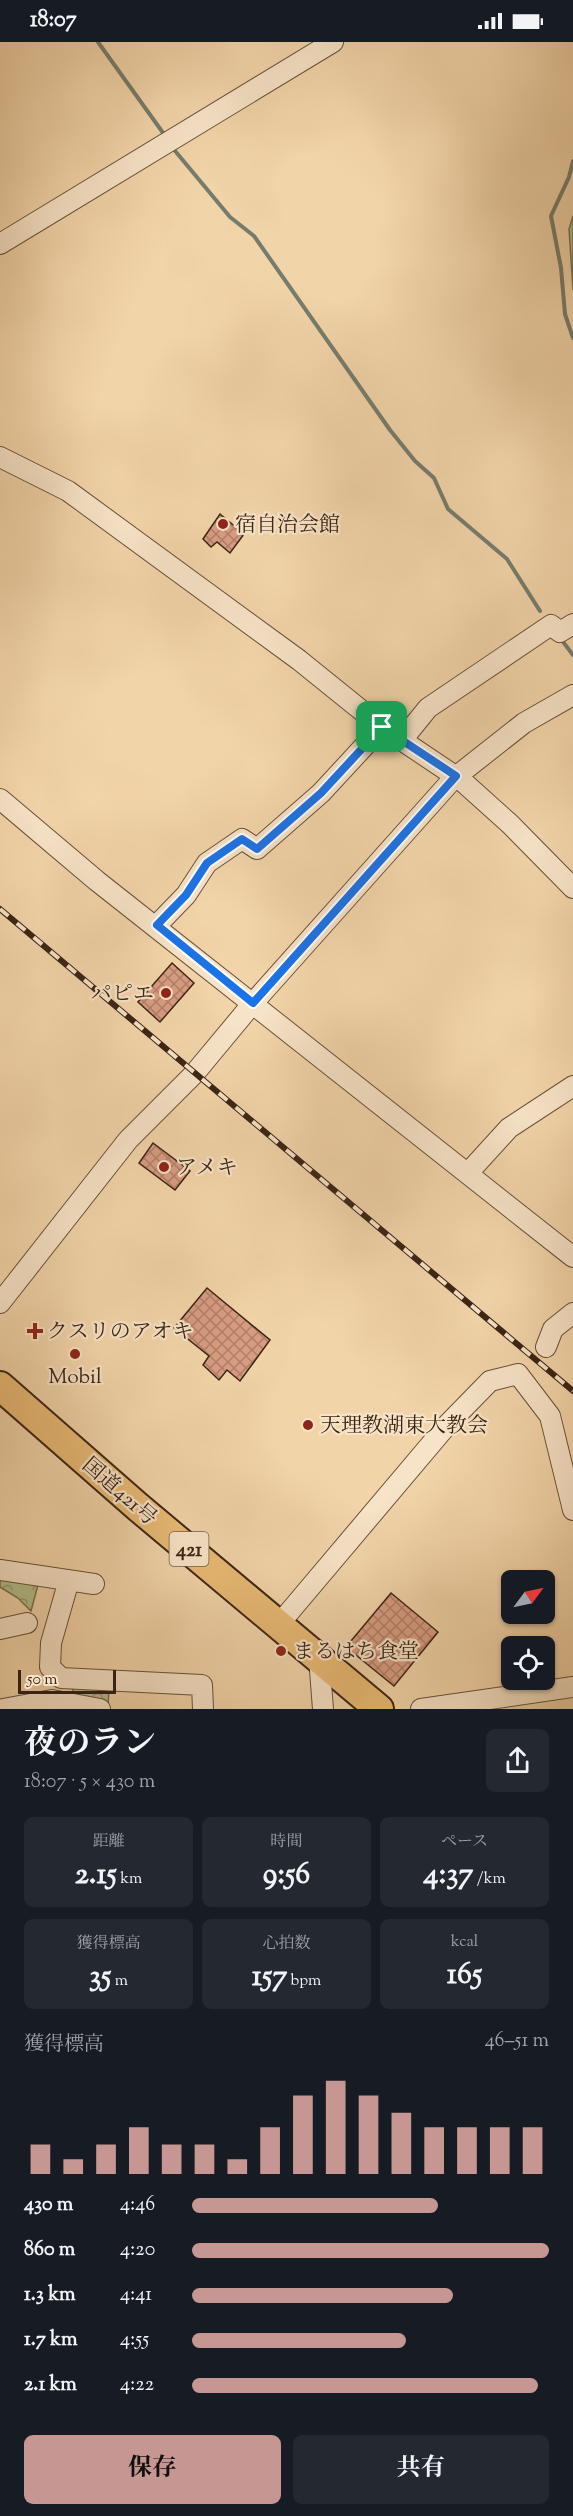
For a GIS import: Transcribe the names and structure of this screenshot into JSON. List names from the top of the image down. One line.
{"streets":{"highway":["国道421号","421"]},"places":{"other":["宿自治会館","パピエ","アメキ","Mobil","天理教湖東大教会","まるはち食堂"],"health":["クスリのアオキ"]},"scale_bar":"50 m","north":"top right","page":{"status":"18:07","scale":"50 m","heading":["夜のラン","18:07 · 5 × 430 m"],"stats":[["距離","2.15 km"],["時間","9:56"],["ペース","4:37 /km"],["獲得標高","35 m"],["心拍数","157 bpm"],["kcal","165"]],"chart":["獲得標高","46–51 m"],"list":[{"name":"430 m","note":"4:46"},{"name":"860 m","note":"4:20"},{"name":"1.3 km","note":"4:41"},{"name":"1.7 km","note":"4:55"},{"name":"2.1 km","note":"4:22"}],"buttons":["保存","共有"]}}
